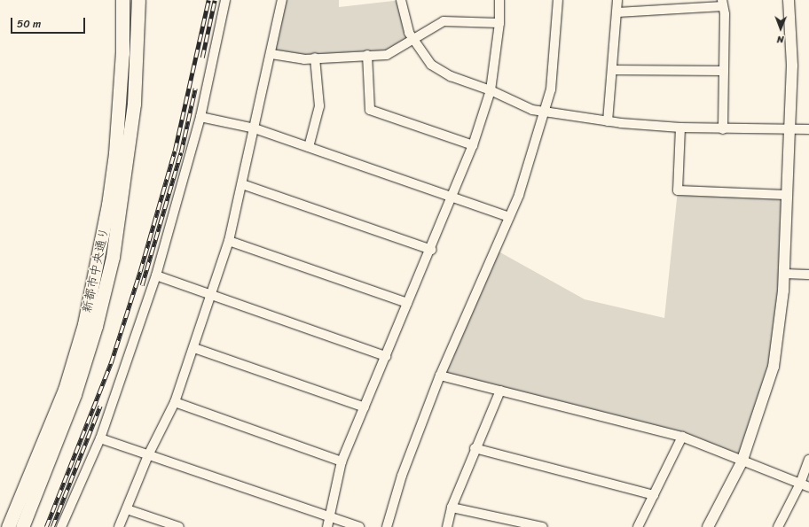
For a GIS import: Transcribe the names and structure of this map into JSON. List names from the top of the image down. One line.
{"streets":{"main road":["新都市中央通り"]},"scale_bar":"50 m","north":"bottom"}
